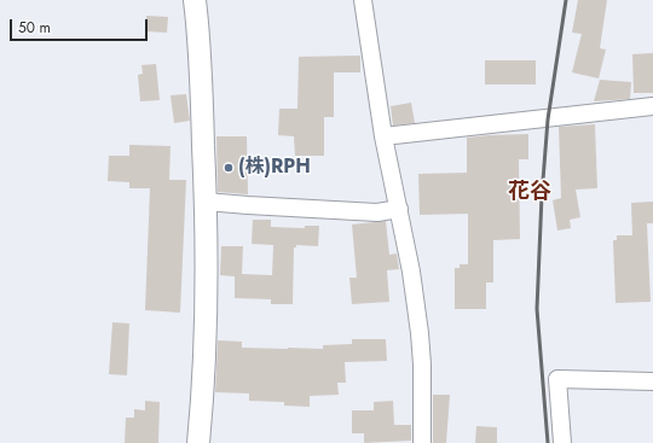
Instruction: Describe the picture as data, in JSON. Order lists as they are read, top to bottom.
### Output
{
  "districts": ["花谷"],
  "places": ["(株)RPH"],
  "scale_bar": "50 m"
}
